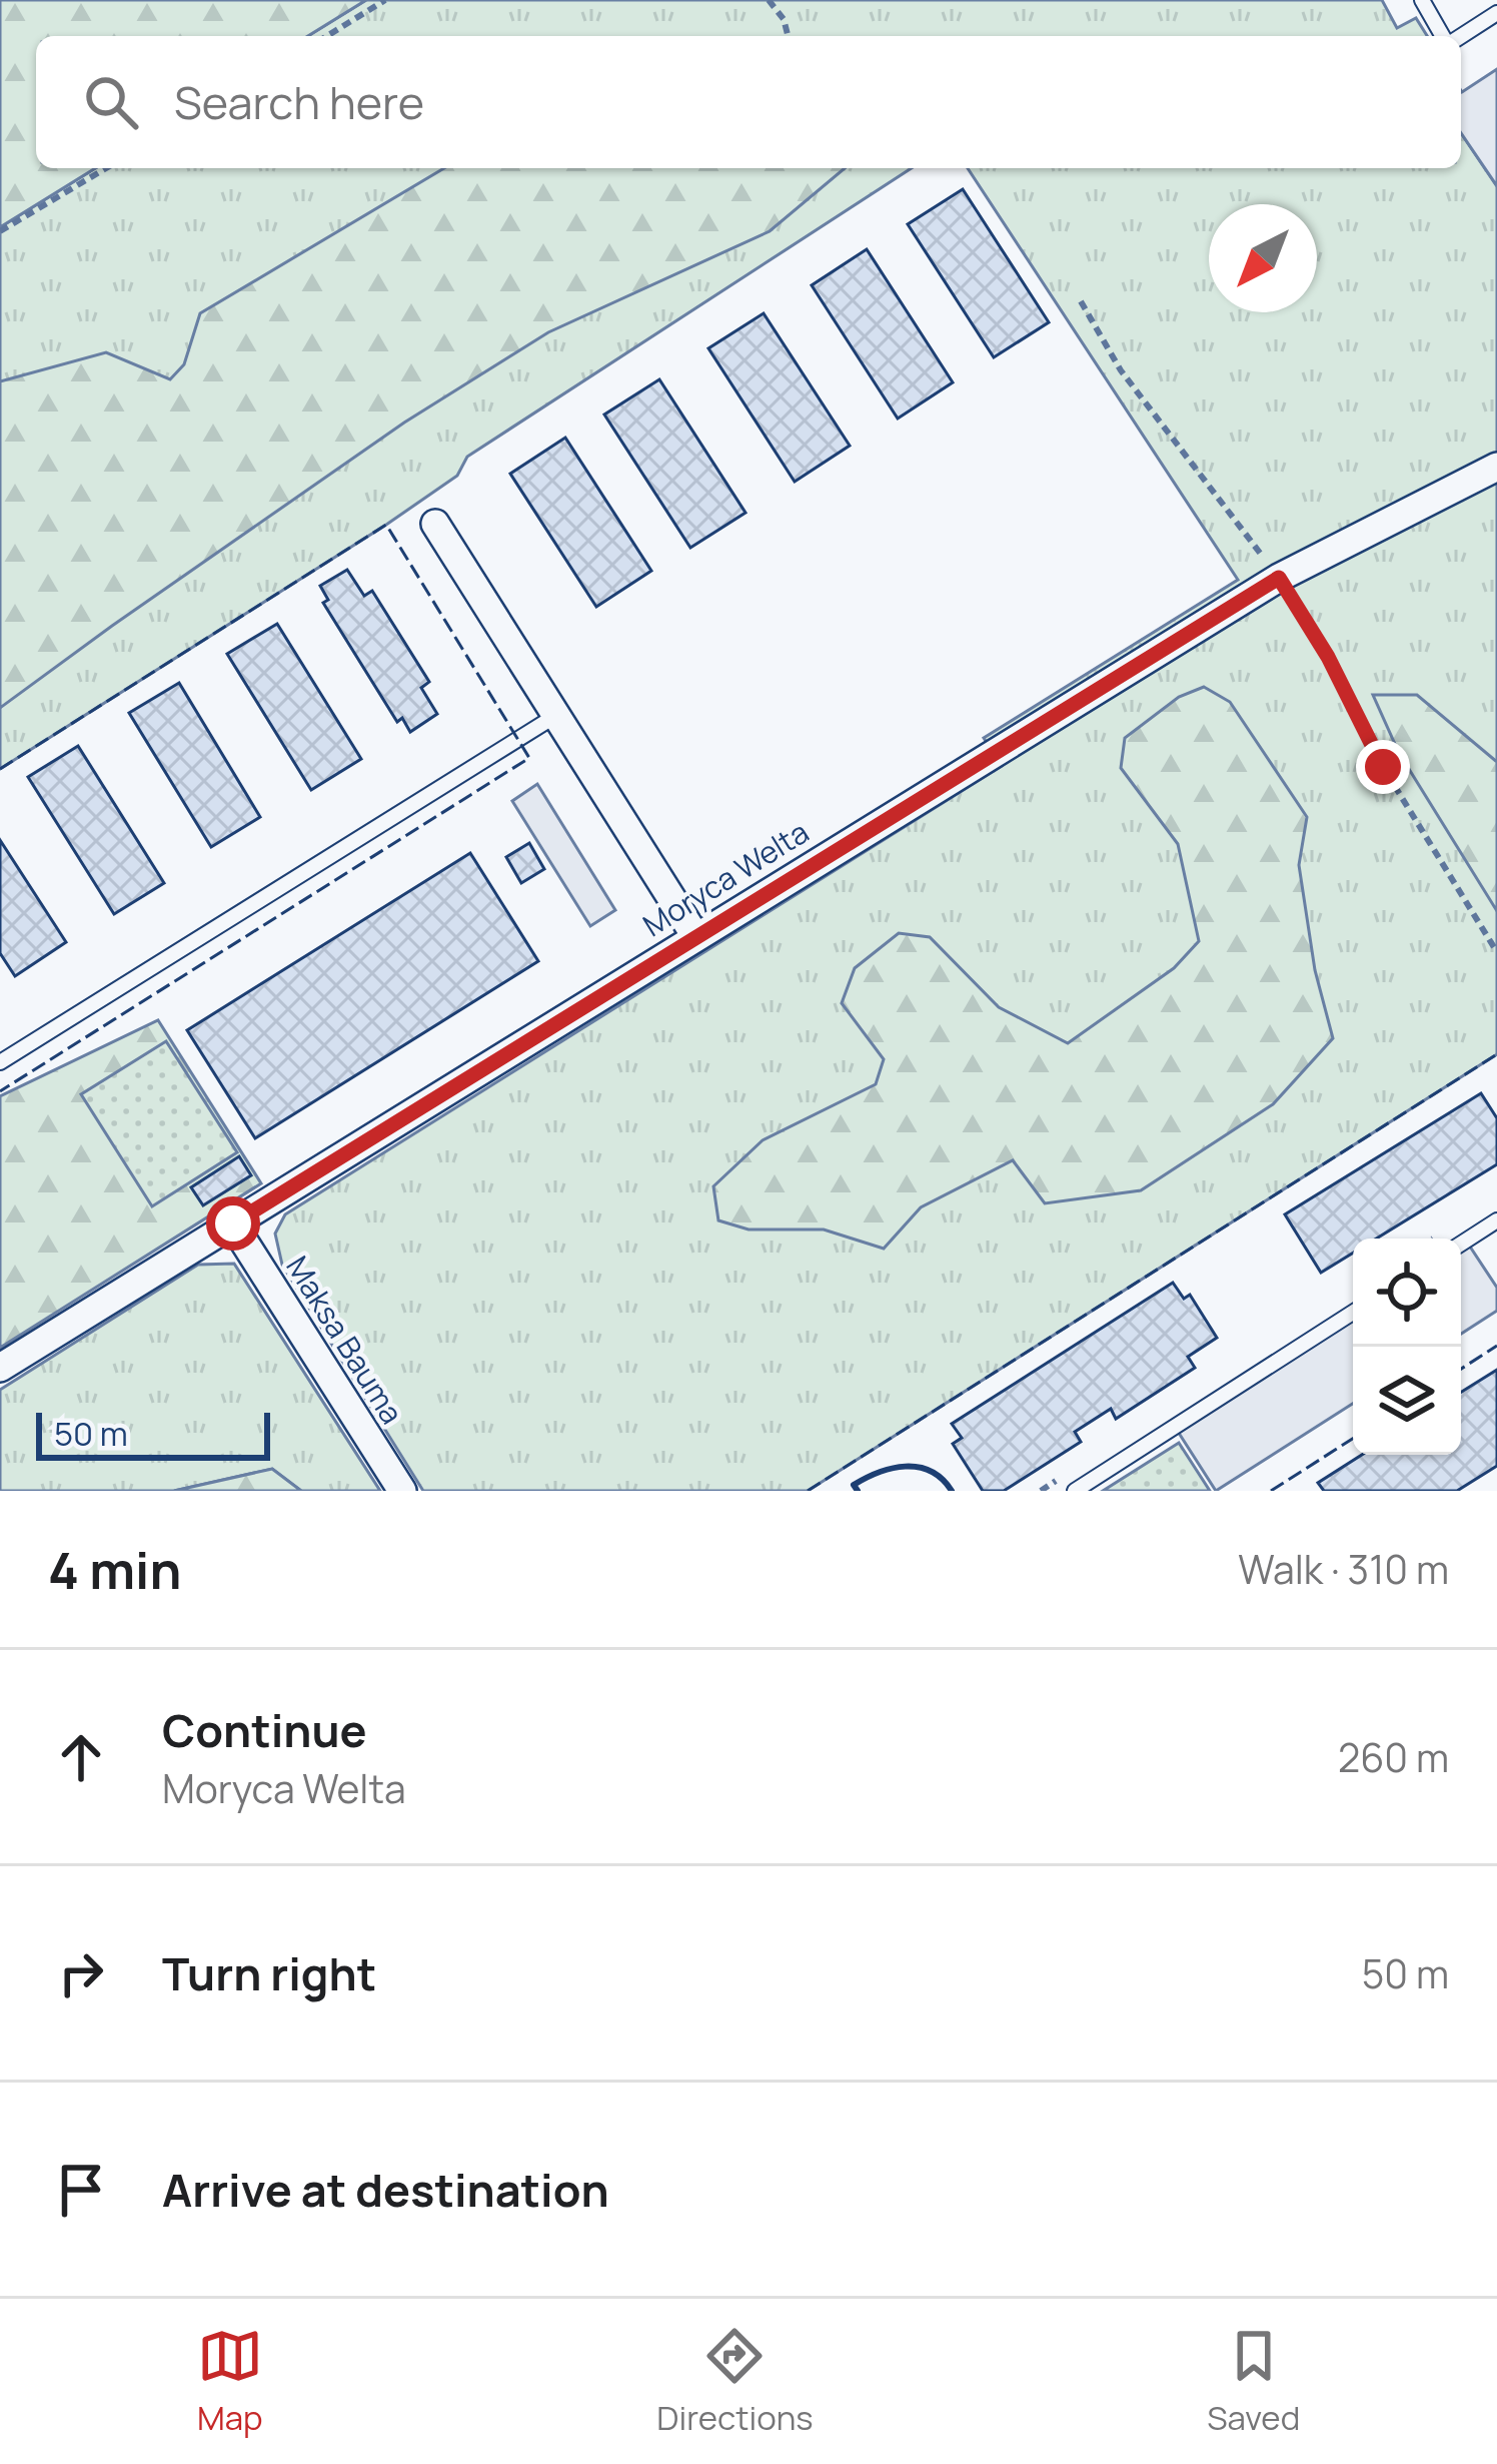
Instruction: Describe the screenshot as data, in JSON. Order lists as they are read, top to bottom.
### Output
{
  "streets": {
    "street": ["Moryca Welta", "Maksa Bauma"]
  },
  "crossings": [
    ["Moryca Welta", "Maksa Bauma"]
  ],
  "scale_bar": "50 m",
  "north": "bottom left",
  "page": {
    "search": "Search here",
    "scale": "50 m",
    "heading": ["4 min", "Walk · 310 m"],
    "list": [
      ["Continue", "Moryca Welta", "260 m"],
      ["Turn right", "50 m"],
      "Arrive at destination"
    ],
    "nav": ["Map", "Directions", "Saved"]
  }
}
